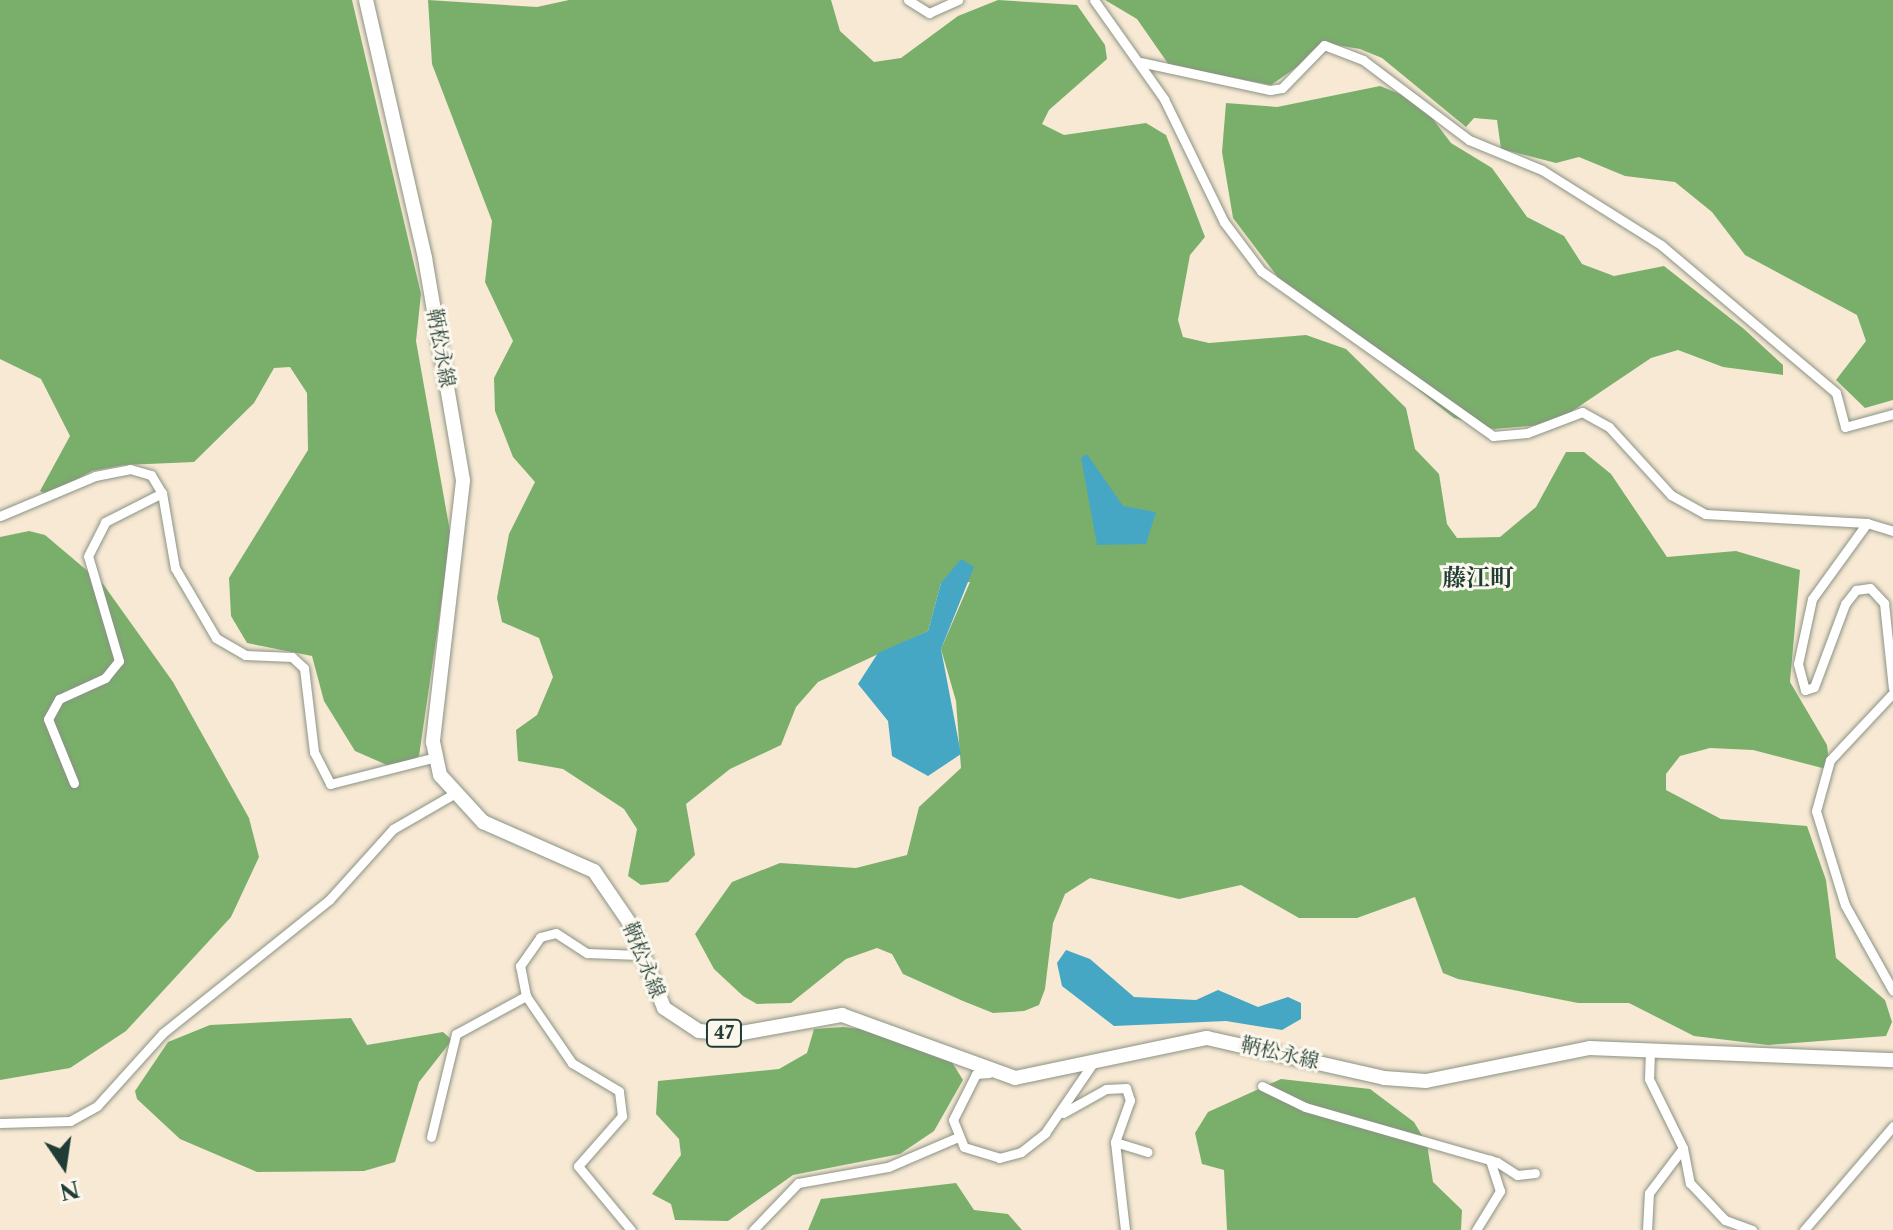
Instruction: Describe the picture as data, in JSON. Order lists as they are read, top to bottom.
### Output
{
  "streets": {
    "main road": ["鞆松永線", "47"]
  },
  "districts": ["藤江町"],
  "north": "bottom"
}
